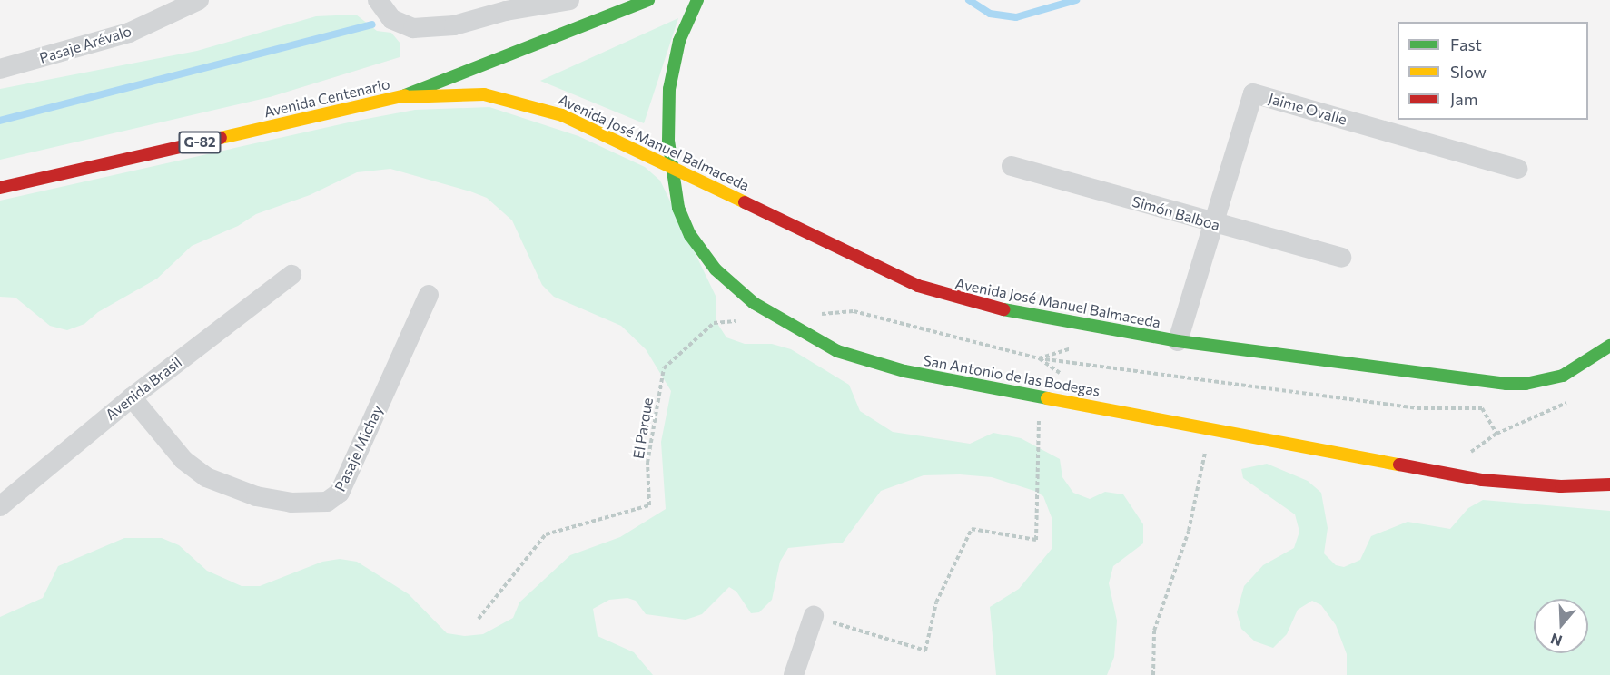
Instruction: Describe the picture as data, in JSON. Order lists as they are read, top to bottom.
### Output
{
  "streets": {
    "main road": [
      "Avenida Centenario",
      "G-82",
      "Avenida José Manuel Balmaceda",
      "San Antonio de las Bodegas"
    ],
    "street": [
      "Pasaje Arévalo",
      "Jaime Ovalle",
      "Simón Balboa",
      "Avenida Brasil",
      "Pasaje Michay"
    ],
    "path": ["El Parque"]
  },
  "crossings": [
    ["Avenida Centenario", "Avenida José Manuel Balmaceda"],
    ["Jaime Ovalle", "Avenida José Manuel Balmaceda"],
    ["Jaime Ovalle", "Simón Balboa"],
    ["Avenida José Manuel Balmaceda", "San Antonio de las Bodegas"],
    ["San Antonio de las Bodegas", "El Parque"],
    ["Avenida Brasil", "Pasaje Michay"]
  ],
  "legend": ["Fast", "Slow", "Jam"],
  "north": "bottom"
}
